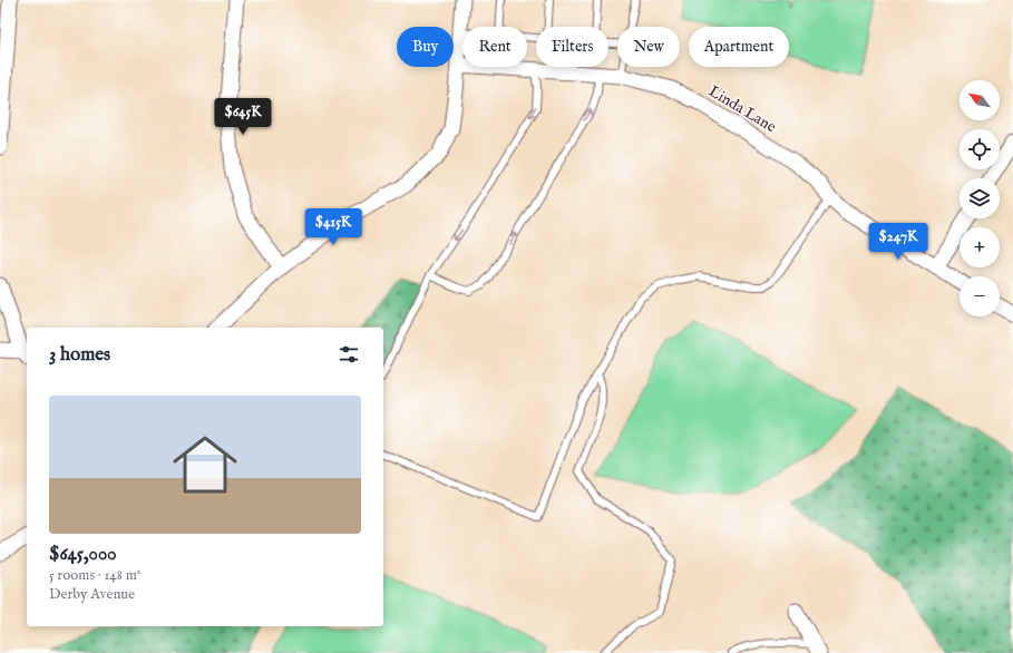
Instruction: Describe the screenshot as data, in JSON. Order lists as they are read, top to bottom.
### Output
{
  "streets": {
    "street": ["Linda Lane"]
  },
  "north": "top left",
  "page": {
    "chip": [
      "Buy",
      "Rent",
      "Filters",
      "New",
      "Apartment"
    ],
    "map_buttons": ["+", "−"],
    "price": ["$645K", "$415K", "$247K"],
    "heading": "3 homes",
    "list": [
      {
        "name": "$645,000",
        "note": "5 rooms · 148 m² · Derby Avenue"
      }
    ]
  }
}
